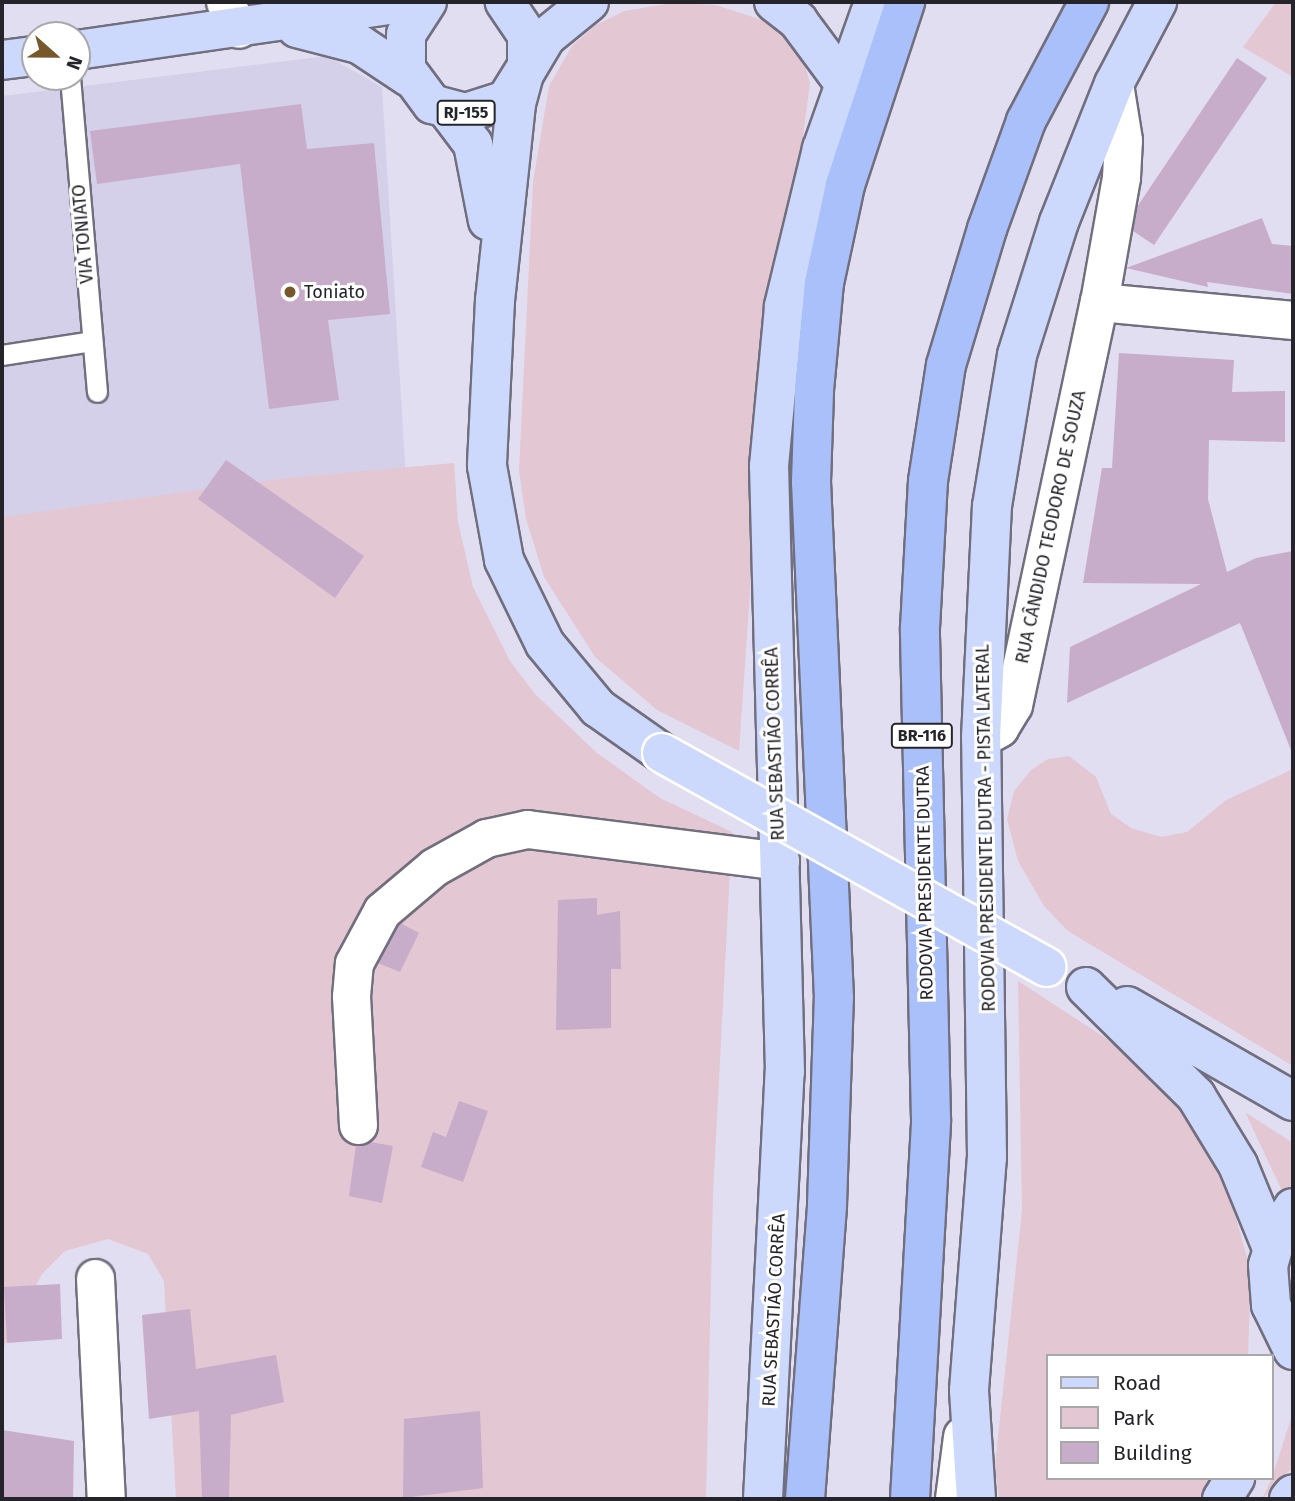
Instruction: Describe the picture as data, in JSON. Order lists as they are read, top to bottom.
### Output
{
  "streets": {
    "highway": ["BR-116", "RODOVIA PRESIDENTE DUTRA"],
    "main road": ["RJ-155", "RUA SEBASTIÃO CORRÊA", "RODOVIA PRESIDENTE DUTRA - PISTA LATERAL"],
    "street": ["RUA CÂNDIDO TEODORO DE SOUZA"],
    "lane": ["VIA TONIATO"]
  },
  "crossings": [
    ["RUA CÂNDIDO TEODORO DE SOUZA", "RODOVIA PRESIDENTE DUTRA - PISTA LATERAL"]
  ],
  "places": ["Toniato"],
  "legend": ["Road", "Park", "Building"],
  "north": "right"
}
